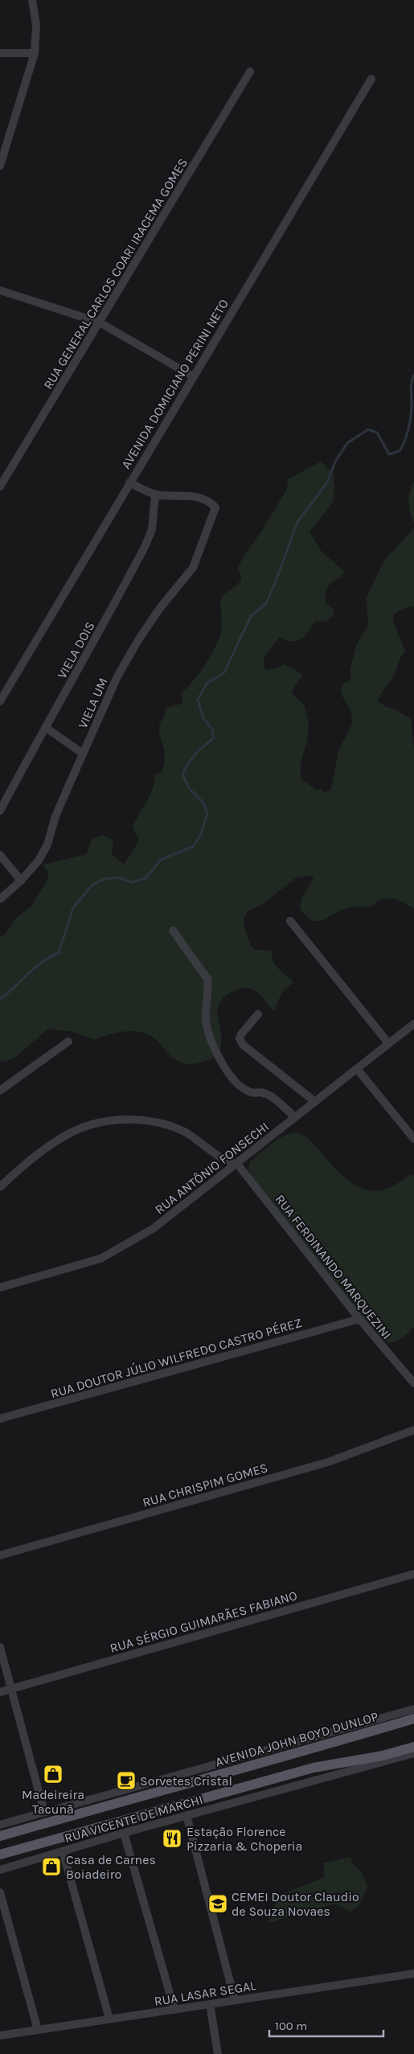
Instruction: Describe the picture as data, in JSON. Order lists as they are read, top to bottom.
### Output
{
  "streets": {
    "main road": ["AVENIDA JOHN BOYD DUNLOP"],
    "street": [
      "RUA GENERAL CARLOS COARI IRACEMA GOMES",
      "AVENIDA DOMICIANO PERINI NETO",
      "VIELA DOIS",
      "VIELA UM",
      "RUA ANTÔNIO FONSECHI",
      "RUA FERDINANDO MARQUEZINI",
      "RUA DOUTOR JÚLIO WILFREDO CASTRO PÉREZ",
      "RUA CHRISPIM GOMES",
      "RUA SÉRGIO GUIMARÃES FABIANO",
      "RUA VICENTE DE MARCHI",
      "RUA LASAR SEGAL"
    ]
  },
  "crossings": [
    ["VIELA DOIS", "VIELA UM"],
    ["RUA ANTÔNIO FONSECHI", "RUA FERDINANDO MARQUEZINI"],
    ["RUA FERDINANDO MARQUEZINI", "RUA DOUTOR JÚLIO WILFREDO CASTRO PÉREZ"]
  ],
  "places": {
    "shop": ["Madeireira Tacunã", "Casa de Carnes Boiadeiro"],
    "cafe": ["Sorvetes Cristal"],
    "restaurant": ["Estação Florence Pizzaria & Choperia"],
    "school or university": ["CEMEI Doutor Claudio de Souza Novaes"]
  },
  "scale_bar": "100 m"
}
